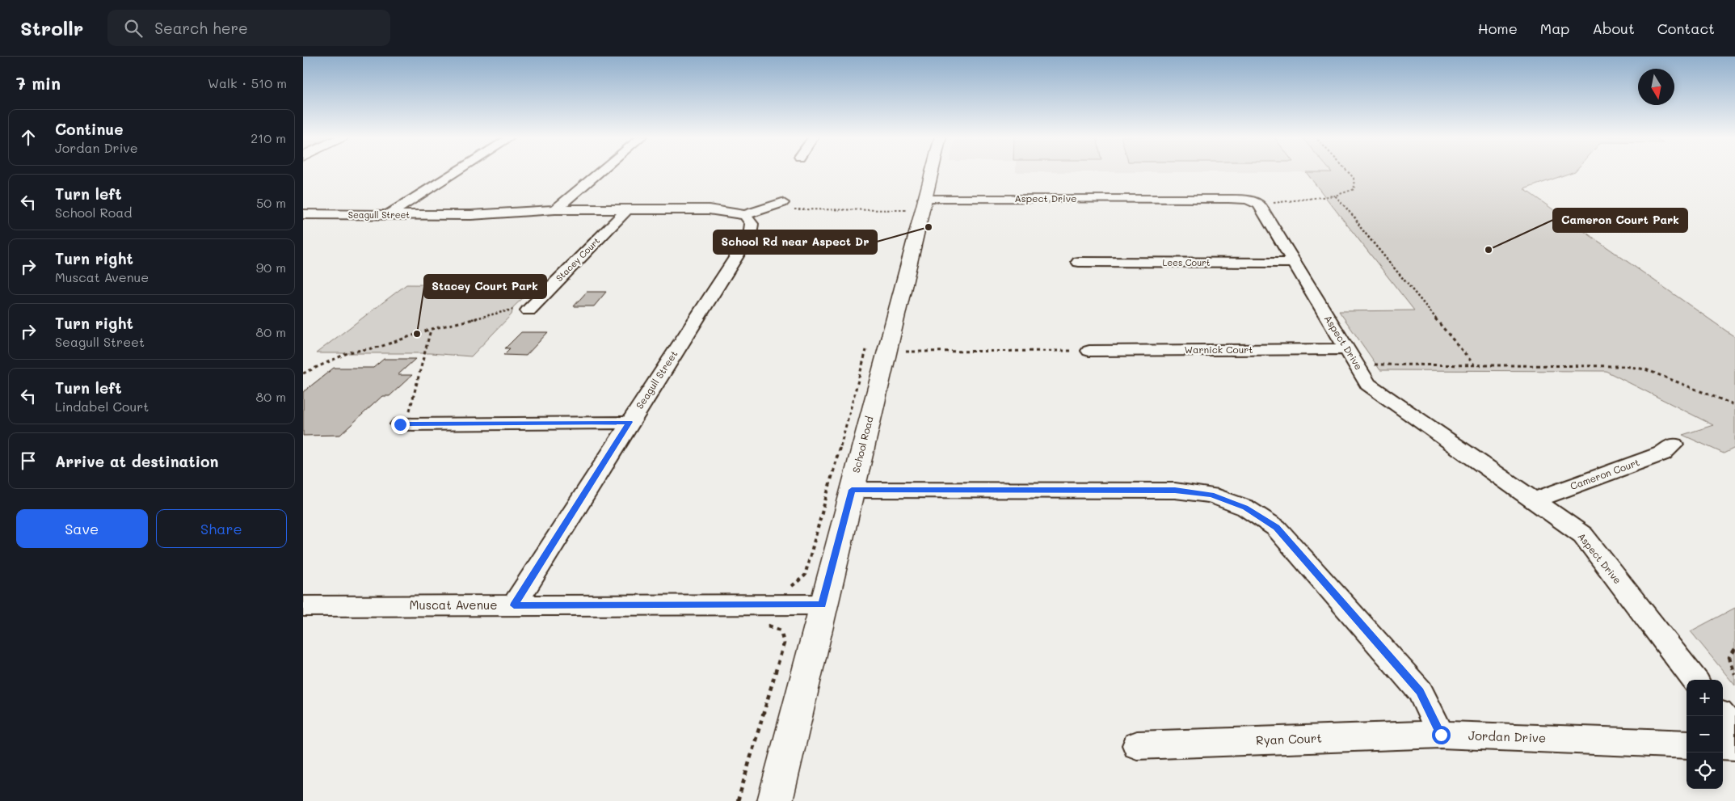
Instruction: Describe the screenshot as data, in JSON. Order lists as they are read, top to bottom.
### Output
{
  "streets": {
    "street": [
      "Aspect Drive",
      "Seagull Street",
      "Stacey Court",
      "Lees Court",
      "Warnick Court",
      "School Road",
      "Cameron Court",
      "Muscat Avenue",
      "Jordan Drive",
      "Ryan Court"
    ]
  },
  "crossings": [
    ["Aspect Drive", "Lees Court"],
    ["Aspect Drive", "Warnick Court"],
    ["Aspect Drive", "School Road"],
    ["Aspect Drive", "Cameron Court"],
    ["Seagull Street", "Stacey Court"],
    ["Seagull Street", "Muscat Avenue"],
    ["School Road", "Muscat Avenue"],
    ["Jordan Drive", "Ryan Court"]
  ],
  "places": ["School Rd near Aspect Dr", "Cameron Court Park", "Stacey Court Park"],
  "north": "bottom",
  "page": {
    "header": "Strollr",
    "search": "Search here",
    "nav": [
      "Home",
      "Map",
      "About",
      "Contact"
    ],
    "heading": ["7 min", "Walk · 510 m"],
    "list": [
      ["Continue", "Jordan Drive", "210 m"],
      ["Turn left", "School Road", "50 m"],
      ["Turn right", "Muscat Avenue", "90 m"],
      ["Turn right", "Seagull Street", "80 m"],
      ["Turn left", "Lindabel Court", "80 m"],
      "Arrive at destination"
    ],
    "buttons": ["Save", "Share"],
    "map_buttons": ["+", "−"]
  }
}
